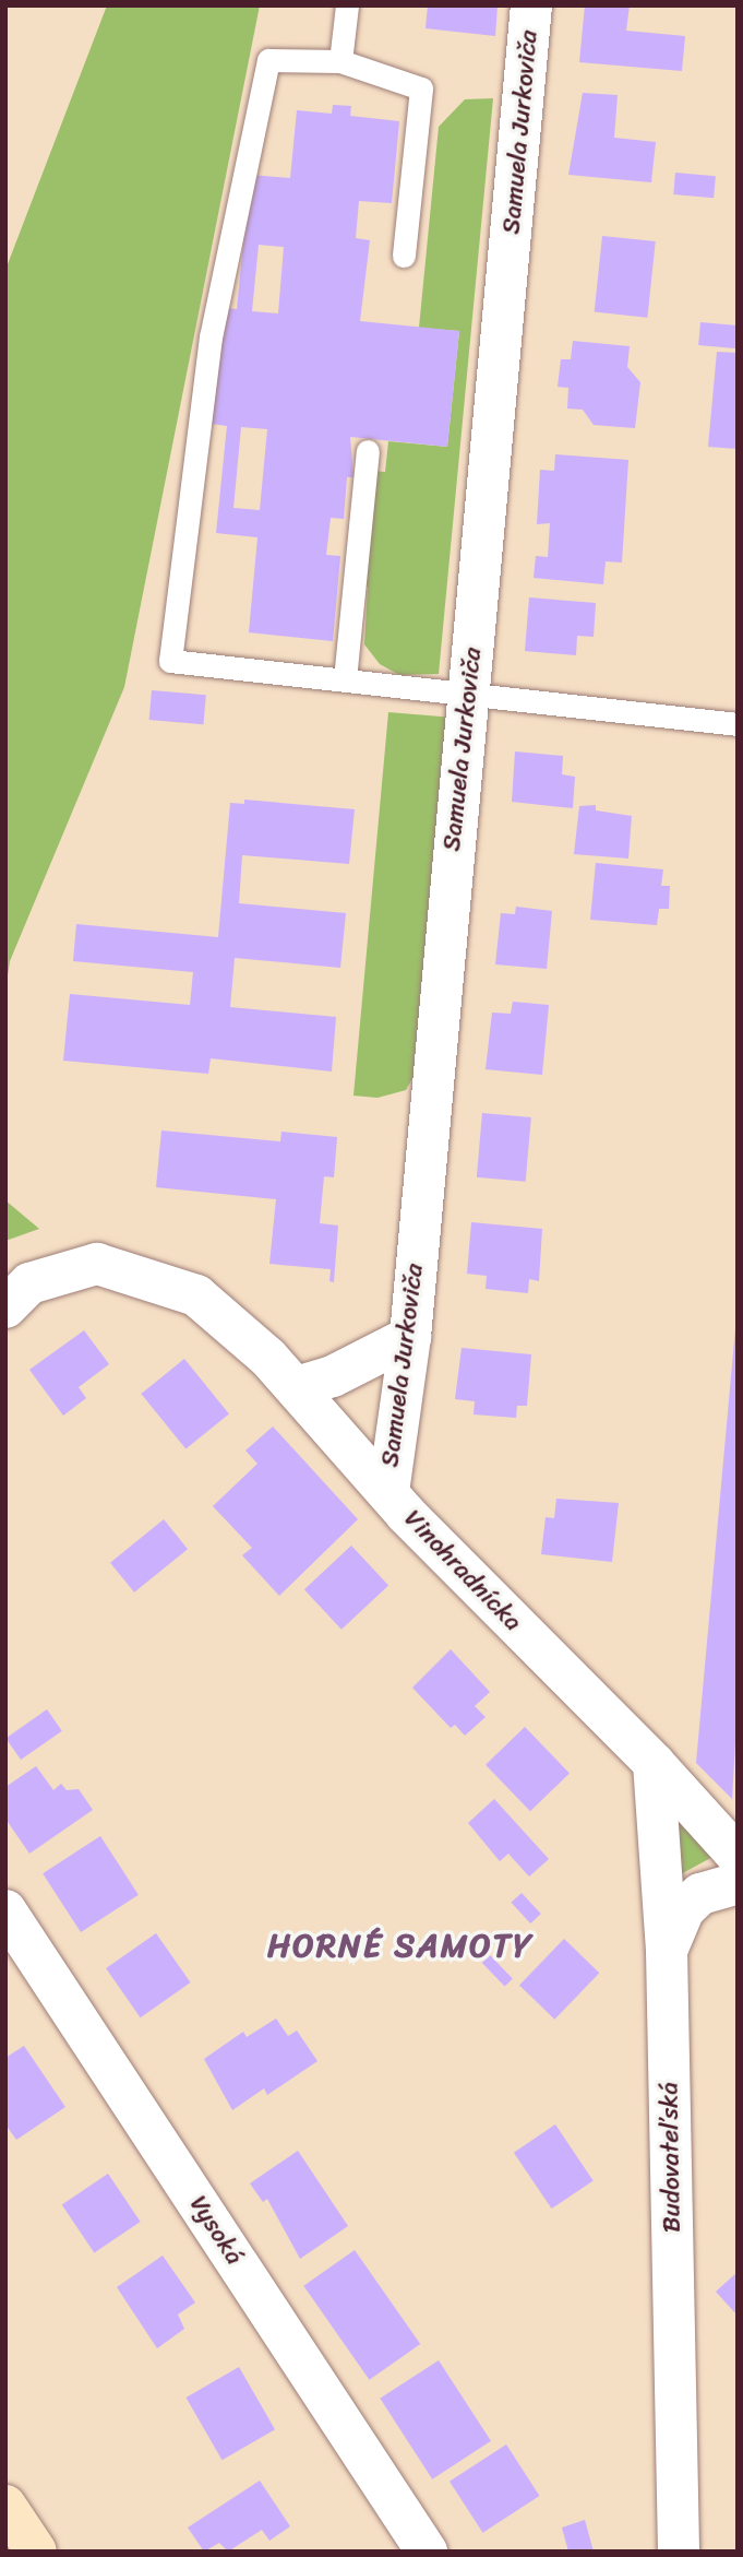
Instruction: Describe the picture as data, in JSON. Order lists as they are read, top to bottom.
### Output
{
  "streets": {
    "street": [
      "Samuela Jurkoviča",
      "Vinohradnícka",
      "Budovateľská",
      "Vysoká"
    ]
  },
  "crossings": [
    ["Samuela Jurkoviča", "Vinohradnícka"],
    ["Vinohradnícka", "Budovateľská"]
  ],
  "districts": ["HORNÉ SAMOTY"]
}
